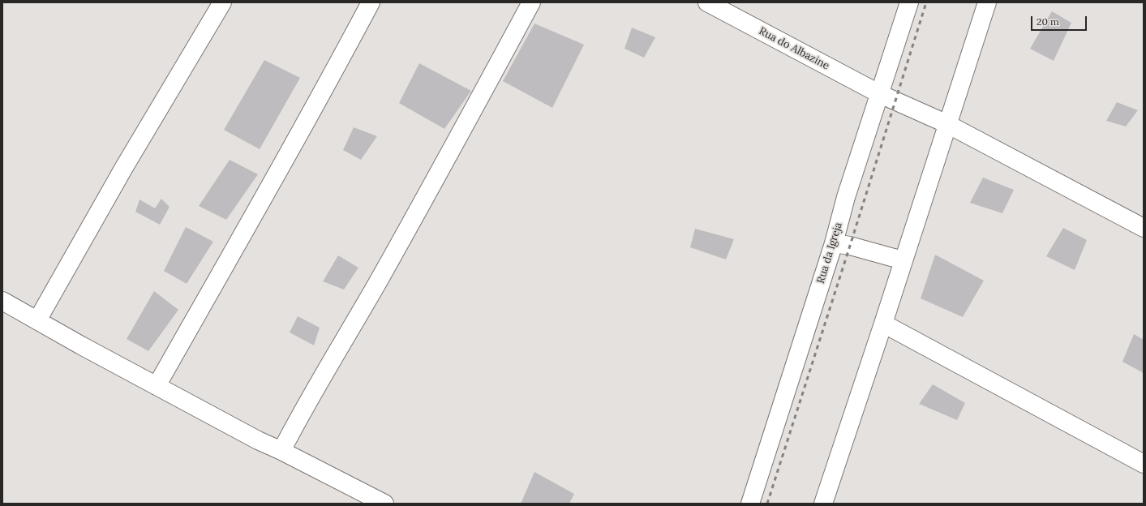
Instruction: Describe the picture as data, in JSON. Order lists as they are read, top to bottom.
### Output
{
  "streets": {
    "street": ["Rua do Albazine", "Rua da Igreja"]
  },
  "crossings": [
    ["Rua do Albazine", "Rua da Igreja"]
  ],
  "scale_bar": "20 m"
}
